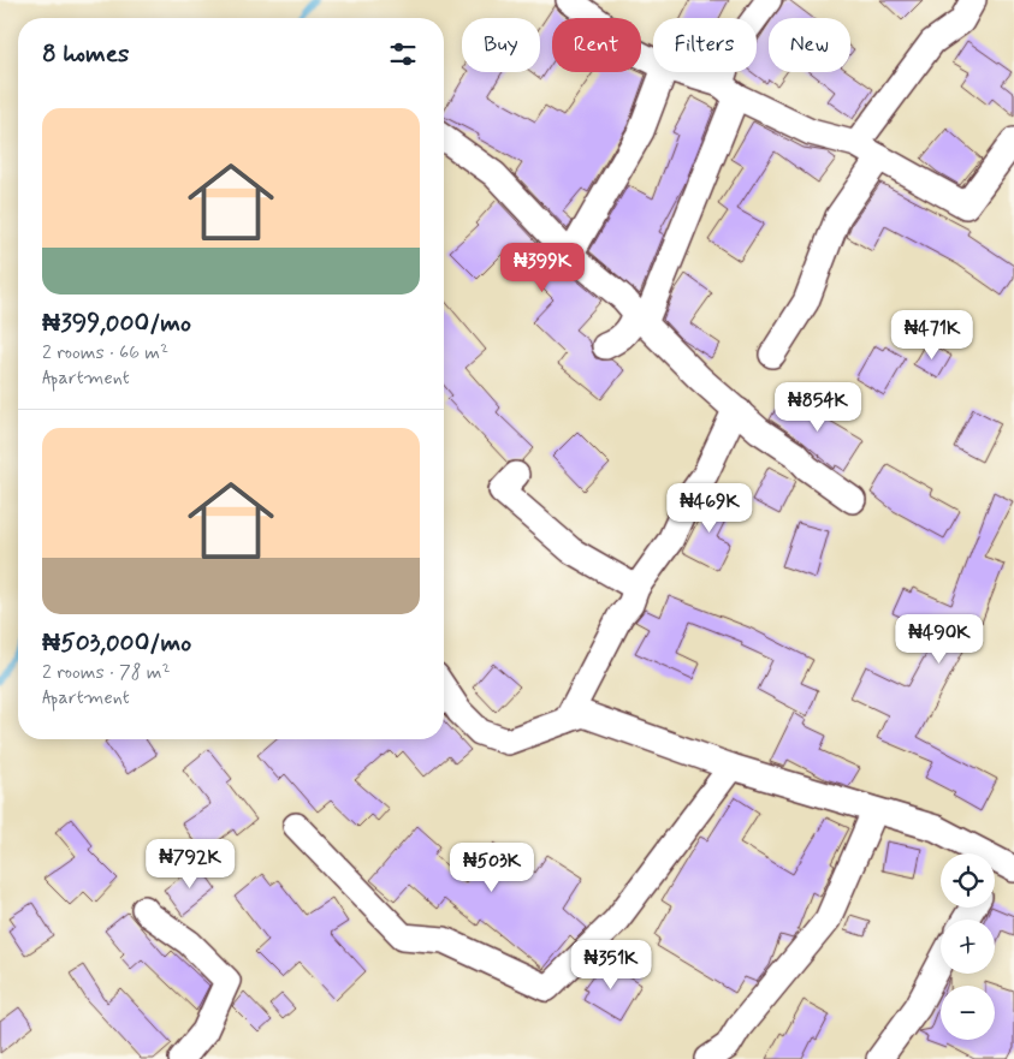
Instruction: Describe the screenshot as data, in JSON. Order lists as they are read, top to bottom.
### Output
{
  "page": {
    "chip": [
      "Buy",
      "Rent",
      "Filters",
      "New"
    ],
    "heading": "8 homes",
    "list": [
      {
        "name": "₦399,000/mo",
        "note": "2 rooms · 66 m² · Apartment"
      },
      {
        "name": "₦503,000/mo",
        "note": "2 rooms · 78 m² · Apartment"
      }
    ],
    "price": [
      "₦399K",
      "₦471K",
      "₦854K",
      "₦469K",
      "₦490K",
      "₦792K",
      "₦503K",
      "₦351K"
    ],
    "map_buttons": ["+", "−"]
  }
}
